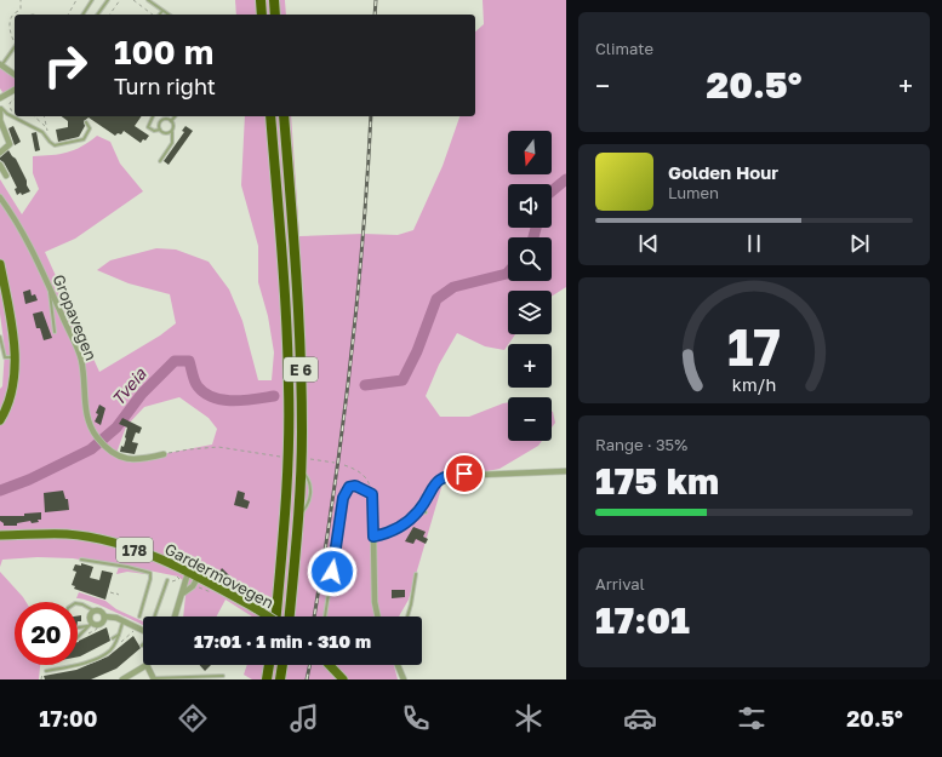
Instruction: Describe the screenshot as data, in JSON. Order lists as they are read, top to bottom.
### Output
{
  "streets": {
    "highway": ["E 6"],
    "main road": ["178", "Gardermovegen"],
    "street": ["Gropavegen"]
  },
  "water": ["Tveia"],
  "north": "bottom",
  "page": {
    "tile": [
      "Climate",
      ["Range · 35%", "175 km"],
      ["Arrival", "17:01"]
    ],
    "turn": ["100 m", "Turn right"],
    "heat": ["−", "20.5°", "+"],
    "map_buttons": ["+", "−"],
    "song": ["Golden Hour", "Lumen"],
    "limit": "20",
    "trip": "17:01 · 1 min · 310 m",
    "tabs": ["17:00", "20.5°"],
    "gauge": ["17", "km/h"]
  }
}
